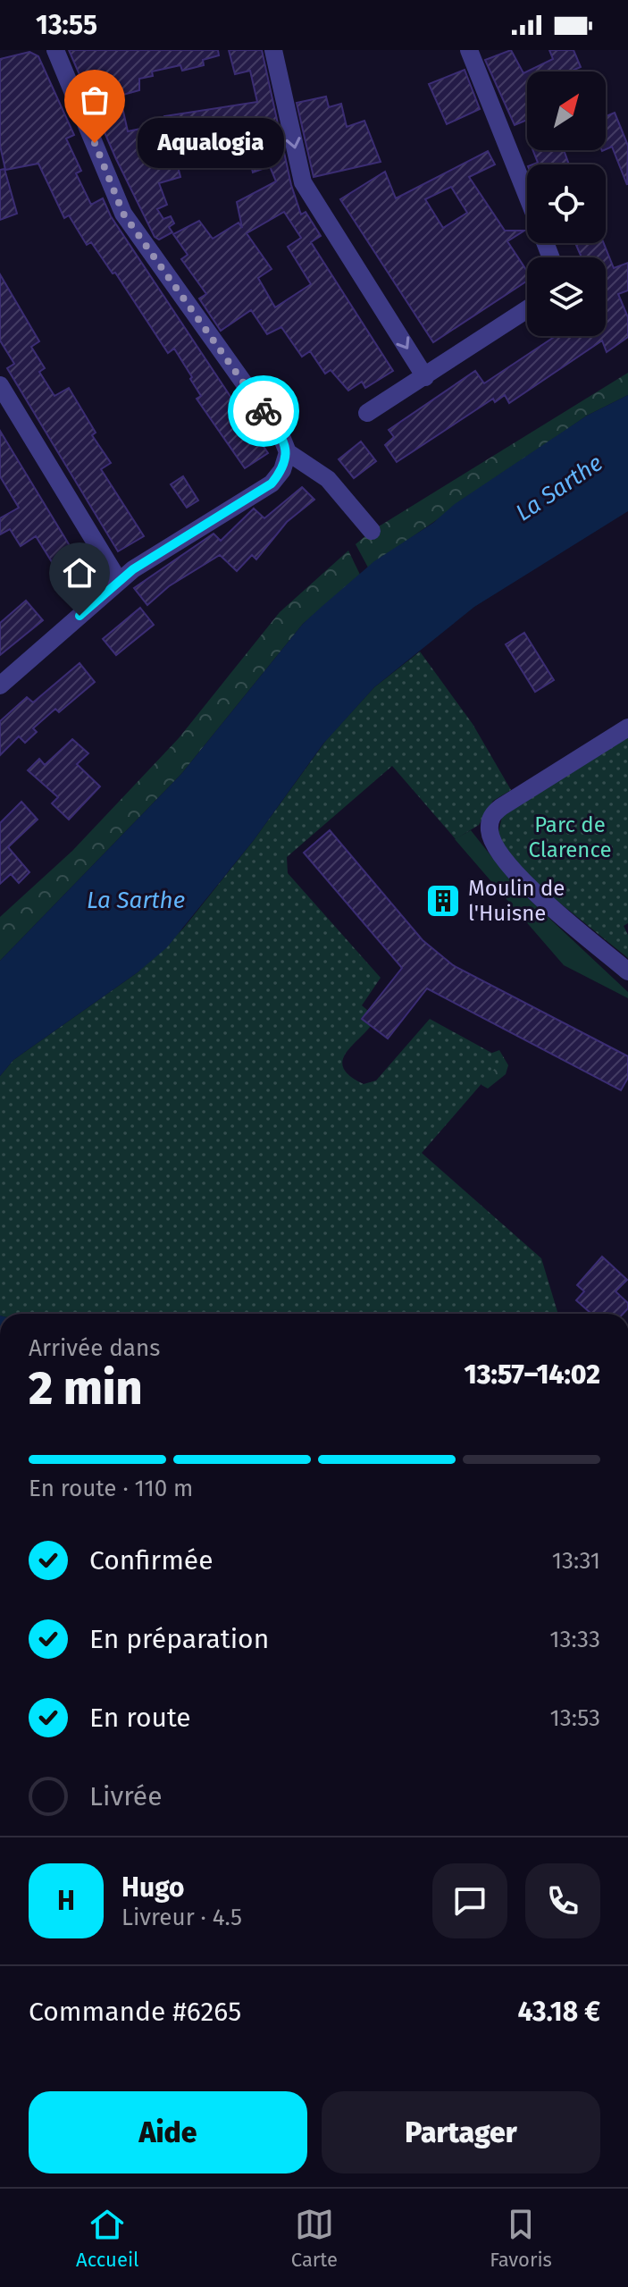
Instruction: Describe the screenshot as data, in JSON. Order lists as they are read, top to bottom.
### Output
{
  "water": ["La Sarthe"],
  "parks": ["Parc de Clarence"],
  "places": {
    "other": ["Aqualogia"],
    "building": ["Moulin de l'Huisne"]
  },
  "north": "top right",
  "page": {
    "status": "13:55",
    "bubble": "Aqualogia",
    "heading": ["2 min", "Arrivée dans", "13:57–14:02"],
    "panel": [
      "Hugo",
      "Livreur · 4.5",
      "Commande #6265",
      "43.18 €"
    ],
    "bar": "En route · 110 m",
    "list": [
      ["Confirmée", "13:31"],
      ["En préparation", "13:33"],
      ["En route", "13:53"],
      "Livrée"
    ],
    "round": "H",
    "buttons": ["Aide", "Partager"],
    "tabs": ["Accueil", "Carte", "Favoris"]
  }
}
